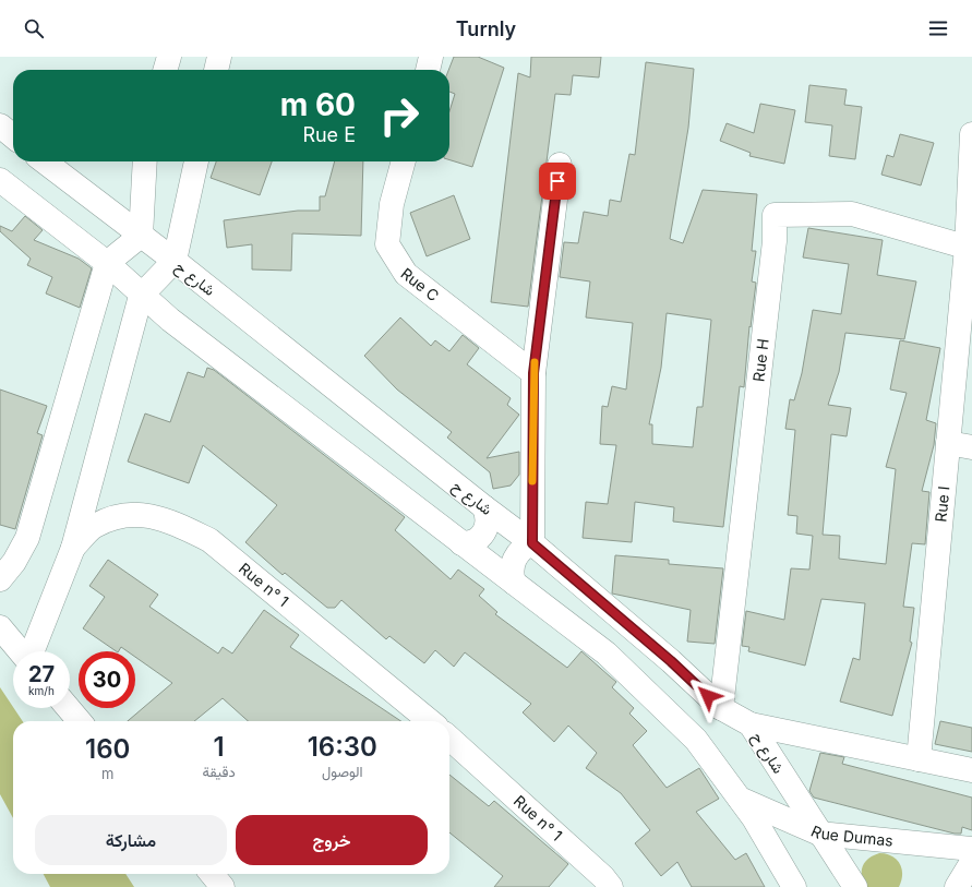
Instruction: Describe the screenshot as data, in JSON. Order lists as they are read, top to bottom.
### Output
{
  "streets": {
    "street": [
      "شارع ح",
      "Rue C",
      "Rue H",
      "Rue I",
      "Rue n° 1",
      "Rue Dumas"
    ]
  },
  "crossings": [
    ["شارع ح", "Rue H"],
    ["شارع ح", "Rue Dumas"],
    ["Rue H", "Rue I"]
  ],
  "page": {
    "header": "Turnly",
    "turn": ["60 m", "Rue E"],
    "speed": "27 km/h",
    "limit": "30",
    "eta": [
      "16:30",
      "الوصول",
      "1",
      "دقيقة",
      "160",
      "m"
    ],
    "buttons": ["خروج", "مشاركة"]
  }
}
